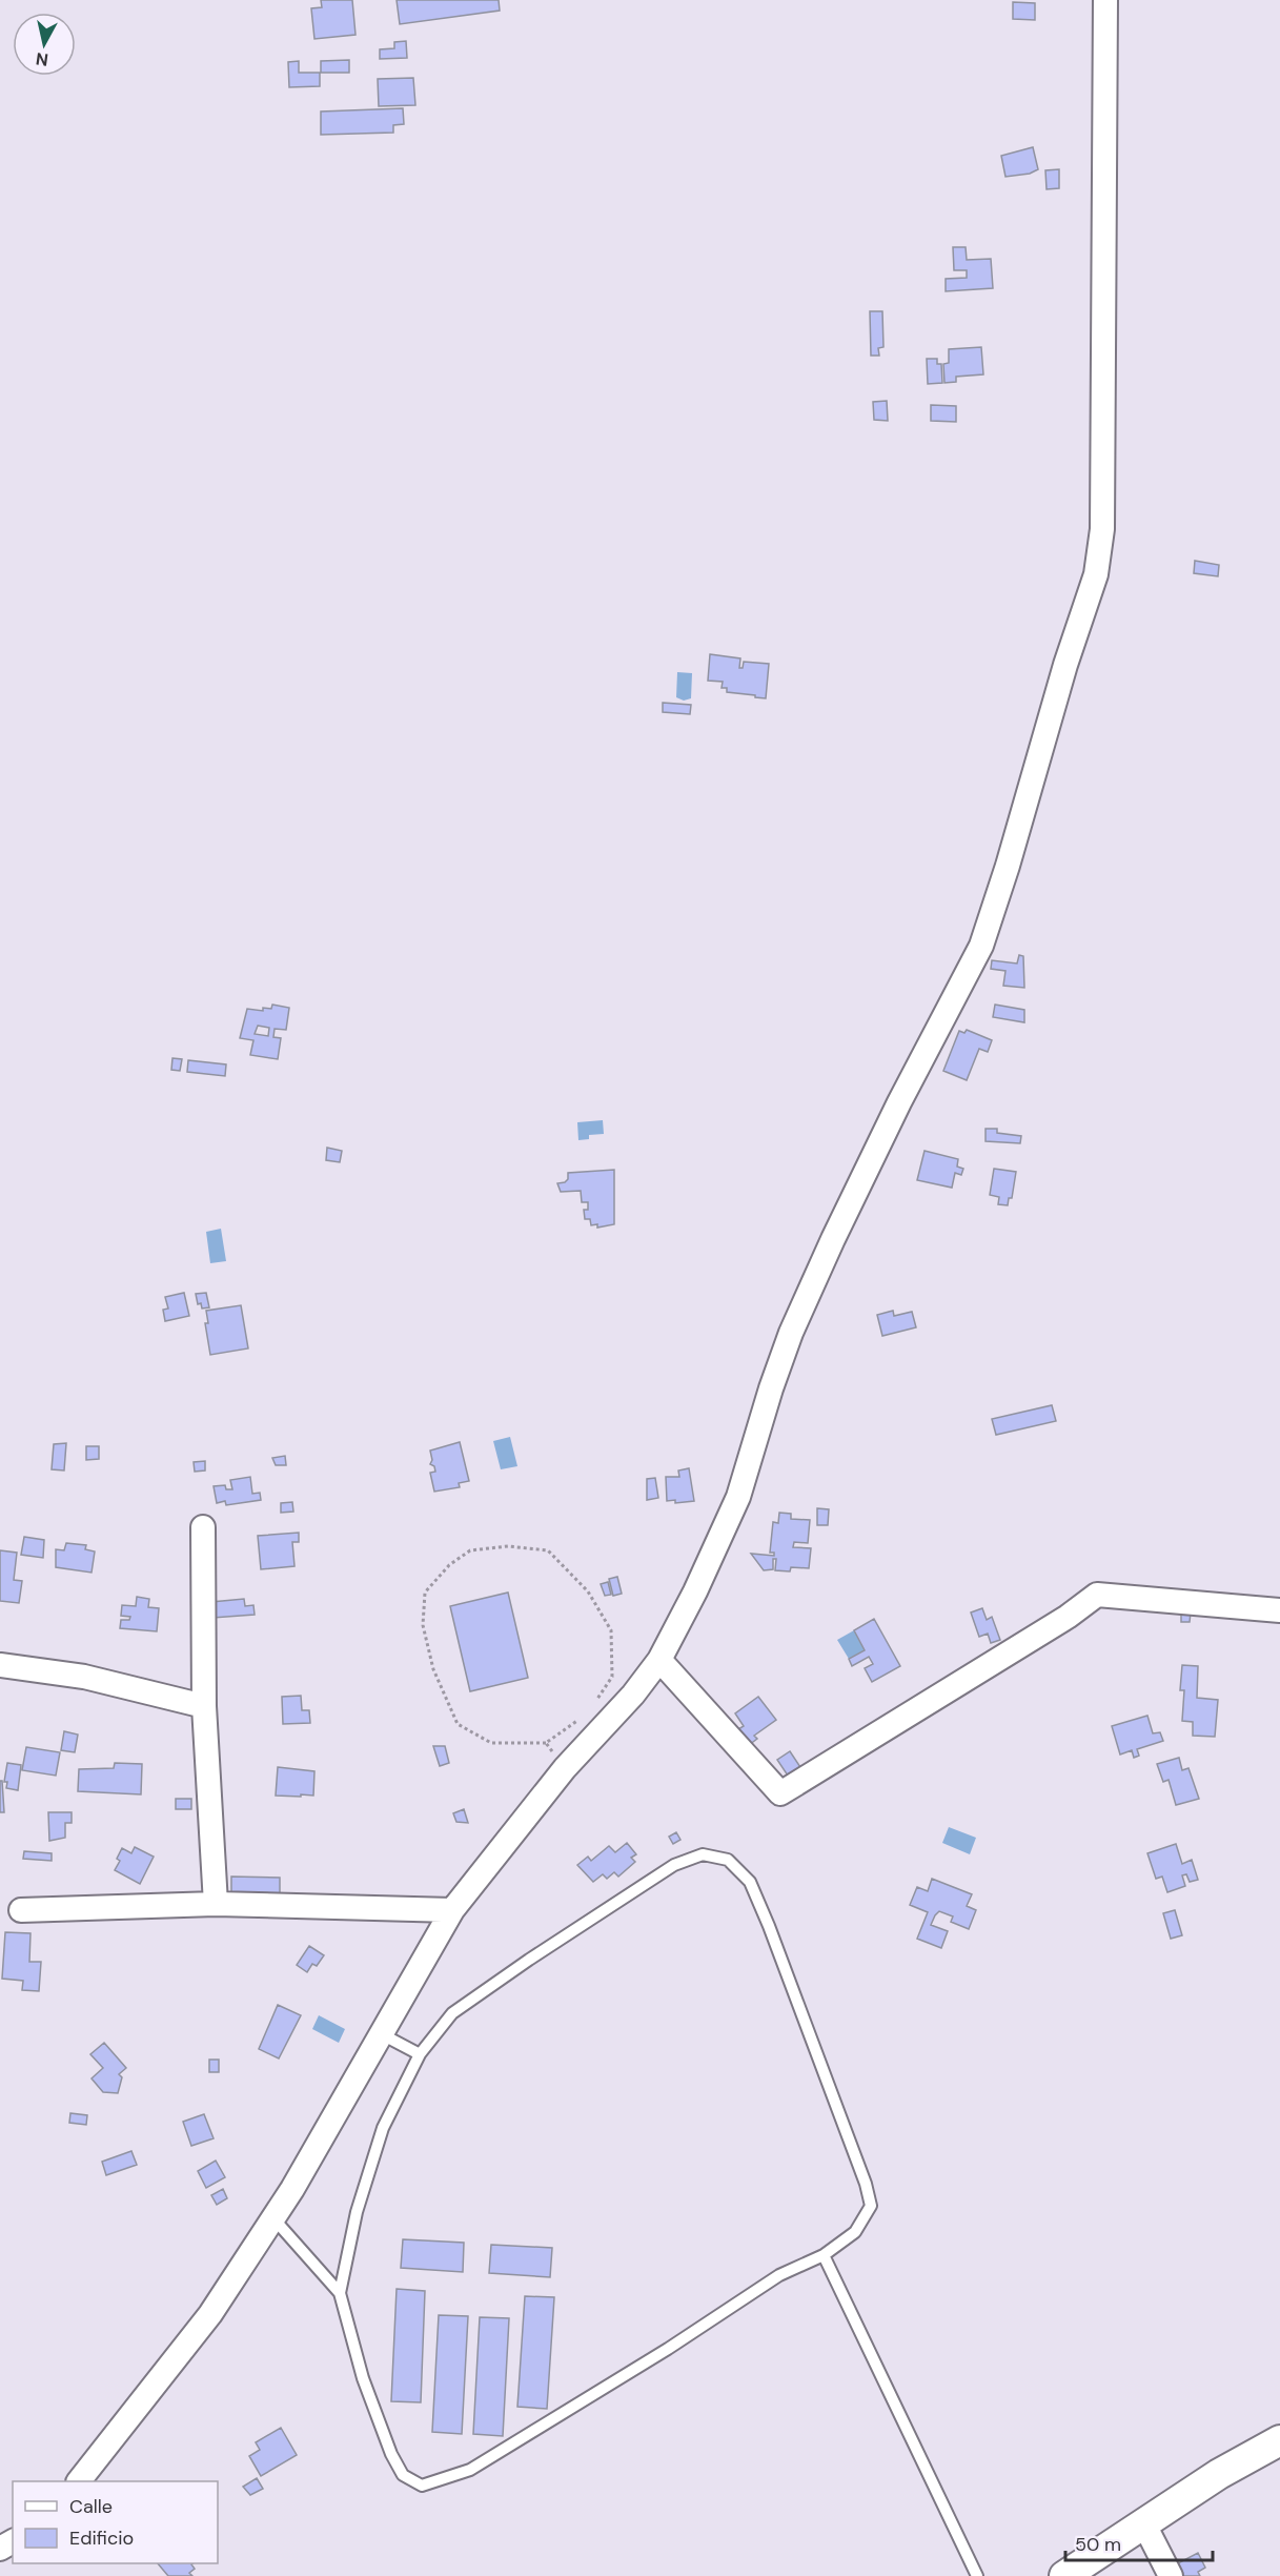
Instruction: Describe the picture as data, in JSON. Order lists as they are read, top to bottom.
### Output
{
  "legend": ["Calle", "Edificio"],
  "scale_bar": "50 m",
  "north": "bottom"
}
